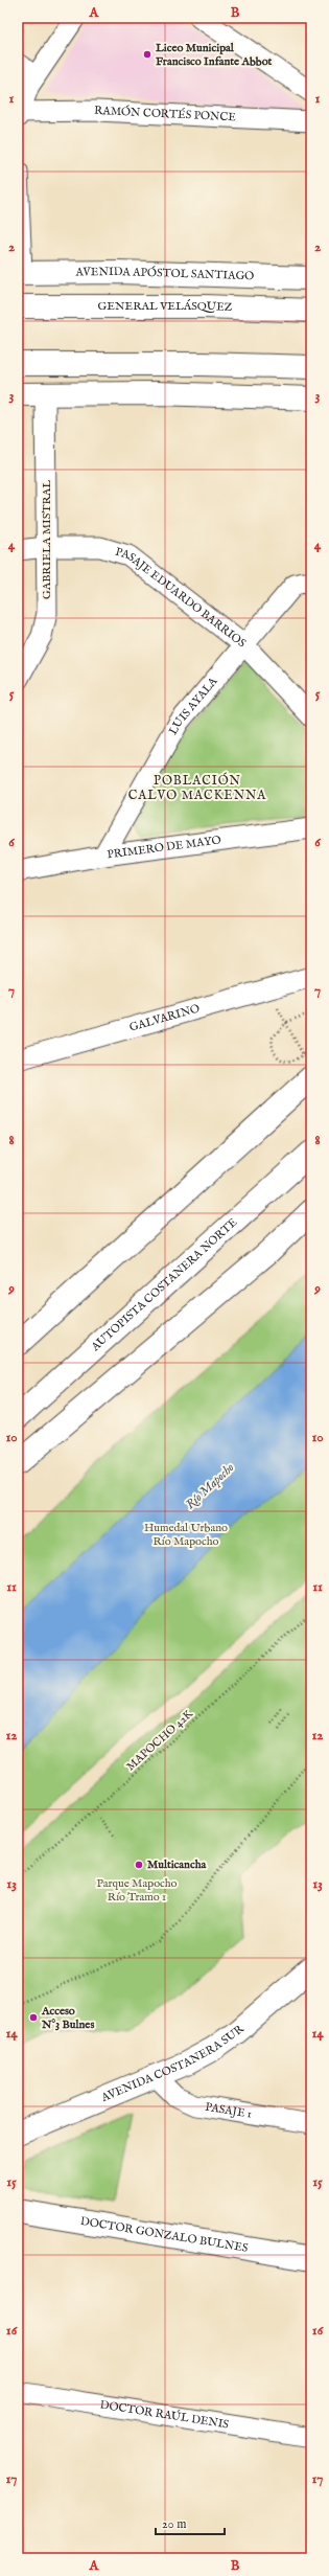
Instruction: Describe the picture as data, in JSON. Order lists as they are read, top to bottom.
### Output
{
  "streets": {
    "main road": [
      "AVENIDA APÓSTOL SANTIAGO",
      "GENERAL VELÁSQUEZ",
      "AUTOPISTA COSTANERA NORTE",
      "AVENIDA COSTANERA SUR",
      "DOCTOR GONZALO BULNES"
    ],
    "street": [
      "RAMÓN CORTÉS PONCE",
      "GABRIELA MISTRAL",
      "PASAJE EDUARDO BARRIOS",
      "LUIS AYALA",
      "PRIMERO DE MAYO",
      "GALVARINO",
      "PASAJE 1",
      "DOCTOR RAÚL DENIS"
    ],
    "path": ["MAPOCHO 42K"]
  },
  "crossings": [
    ["GABRIELA MISTRAL", "PASAJE EDUARDO BARRIOS"],
    ["PASAJE EDUARDO BARRIOS", "LUIS AYALA"],
    ["LUIS AYALA", "PRIMERO DE MAYO"],
    ["AVENIDA COSTANERA SUR", "PASAJE 1"]
  ],
  "districts": ["POBLACIÓN CALVO MACKENNA"],
  "water": ["Río Mapocho"],
  "parks": ["Humedal Urbano Río Mapocho", "Parque Mapocho Río Tramo 1"],
  "places": ["Liceo Municipal Francisco Infante Abbot", "Multicancha", "Acceso N°3 Bulnes"],
  "scale_bar": "20 m",
  "grid": {
    "columns": ["A", "B"],
    "rows": [
      "1",
      "2",
      "3",
      "4",
      "5",
      "6",
      "7",
      "8",
      "9",
      "10",
      "11",
      "12",
      "13",
      "14",
      "15",
      "16",
      "17"
    ]
  }
}
